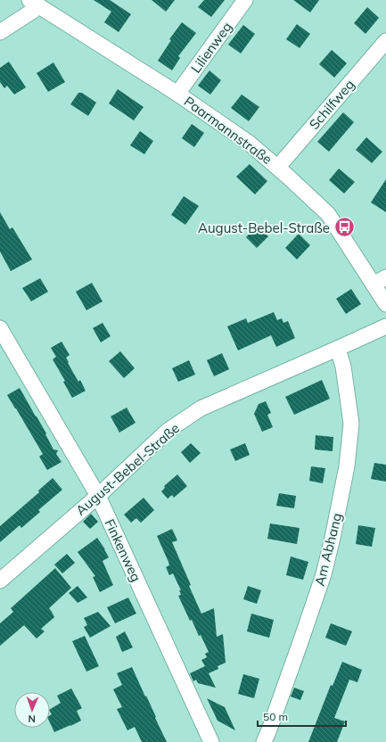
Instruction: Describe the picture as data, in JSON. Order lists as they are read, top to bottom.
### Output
{
  "streets": {
    "street": [
      "Lilienweg",
      "Schilfweg",
      "Paarmannstraße",
      "August-Bebel-Straße",
      "Am Abhang",
      "Finkenweg"
    ]
  },
  "crossings": [
    ["Lilienweg", "Paarmannstraße"],
    ["Schilfweg", "Paarmannstraße"],
    ["August-Bebel-Straße", "Am Abhang"],
    ["August-Bebel-Straße", "Finkenweg"]
  ],
  "places": {
    "bus stop": ["August-Bebel-Straße"]
  },
  "scale_bar": "50 m",
  "north": "bottom"
}
